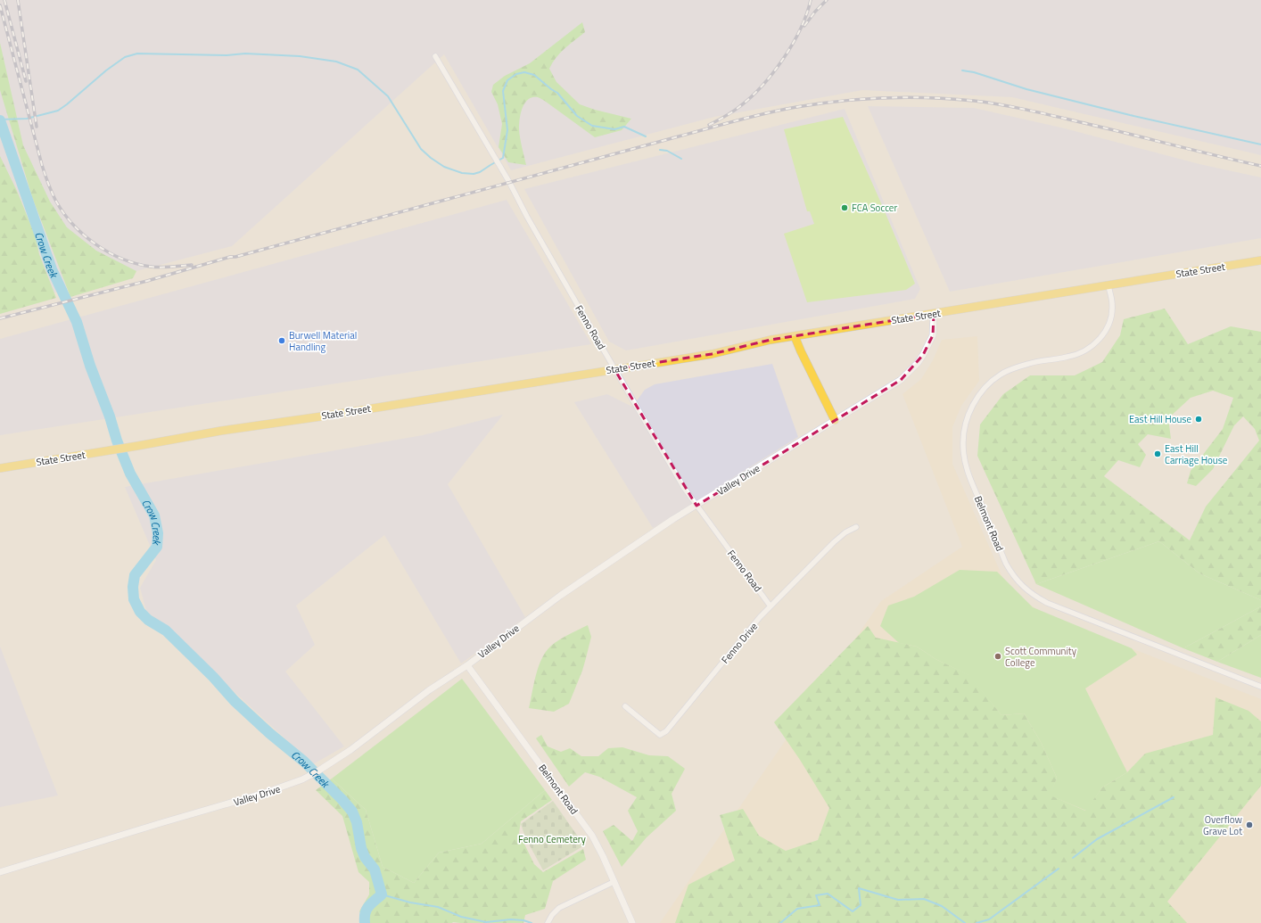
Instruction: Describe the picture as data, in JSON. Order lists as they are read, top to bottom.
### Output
{
  "streets": {
    "main road": ["State Street"],
    "street": [
      "Fenno Road",
      "Valley Drive",
      "Belmont Road",
      "Fenno Drive"
    ]
  },
  "crossings": [
    ["State Street", "Fenno Road"],
    ["State Street", "Valley Drive"],
    ["State Street", "Belmont Road"],
    ["Fenno Road", "Valley Drive"],
    ["Fenno Road", "Fenno Drive"],
    ["Valley Drive", "Belmont Road"]
  ],
  "water": ["Crow Creek"],
  "parks": ["Fenno Cemetery"],
  "places": [
    "FCA Soccer",
    "Burwell Material Handling",
    "East Hill House",
    "East Hill Carriage House",
    "Scott Community College",
    "Overflow Grave Lot"
  ]
}
